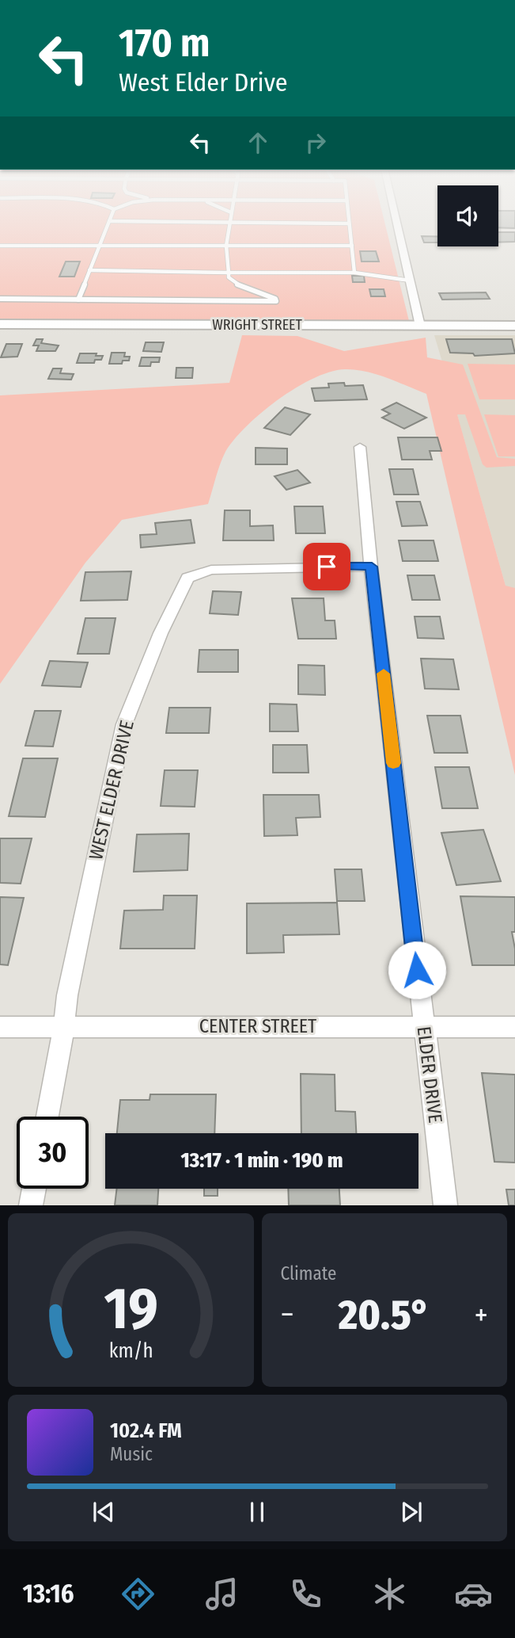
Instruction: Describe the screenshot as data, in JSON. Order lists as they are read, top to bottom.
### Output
{
  "streets": {
    "main road": ["WRIGHT STREET"],
    "street": ["WEST ELDER DRIVE", "CENTER STREET", "ELDER DRIVE"]
  },
  "crossings": [
    ["WEST ELDER DRIVE", "CENTER STREET"],
    ["WEST ELDER DRIVE", "ELDER DRIVE"],
    ["CENTER STREET", "ELDER DRIVE"]
  ],
  "page": {
    "turn": ["170 m", "West Elder Drive"],
    "limit": "30",
    "trip": "13:17 · 1 min · 190 m",
    "tile": "Climate",
    "heat": ["−", "20.5°", "+"],
    "song": ["102.4 FM", "Music"],
    "tabs": "13:16",
    "gauge": ["19", "km/h"]
  }
}
